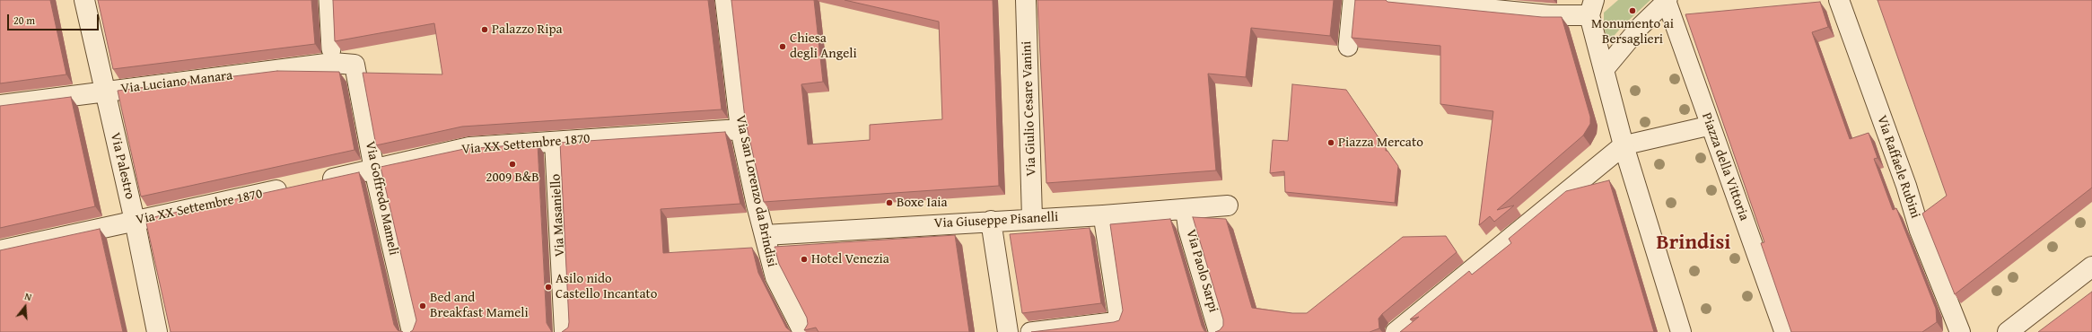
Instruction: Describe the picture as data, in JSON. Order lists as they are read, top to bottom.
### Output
{
  "streets": {
    "street": [
      "Via Luciano Manara",
      "Via Giulio Cesare Vanini",
      "Via XX Settembre 1870",
      "Via Palestro",
      "Piazza della Vittoria",
      "Via Raffaele Rubini",
      "Via San Lorenzo da Brindisi",
      "Via Goffredo Mameli",
      "Via Masaniello",
      "Via Giuseppe Pisanelli",
      "Via Paolo Sarpi"
    ]
  },
  "crossings": [
    ["Via Luciano Manara", "Via Palestro"],
    ["Via Luciano Manara", "Via Goffredo Mameli"],
    ["Via Giulio Cesare Vanini", "Via Giuseppe Pisanelli"],
    ["Via XX Settembre 1870", "Via Palestro"],
    ["Via XX Settembre 1870", "Via San Lorenzo da Brindisi"],
    ["Via XX Settembre 1870", "Via Goffredo Mameli"],
    ["Via XX Settembre 1870", "Via Masaniello"],
    ["Via San Lorenzo da Brindisi", "Via Giuseppe Pisanelli"],
    ["Via Giuseppe Pisanelli", "Via Paolo Sarpi"]
  ],
  "districts": ["Brindisi"],
  "places": [
    "Monumento ai Bersaglieri",
    "Palazzo Ripa",
    "Chiesa degli Angeli",
    "Piazza Mercato",
    "2009 B&B",
    "Boxe Iaia",
    "Hotel Venezia",
    "Asilo nido Castello Incantato",
    "Bed and Breakfast Mameli"
  ],
  "scale_bar": "20 m",
  "north": "top"
}
